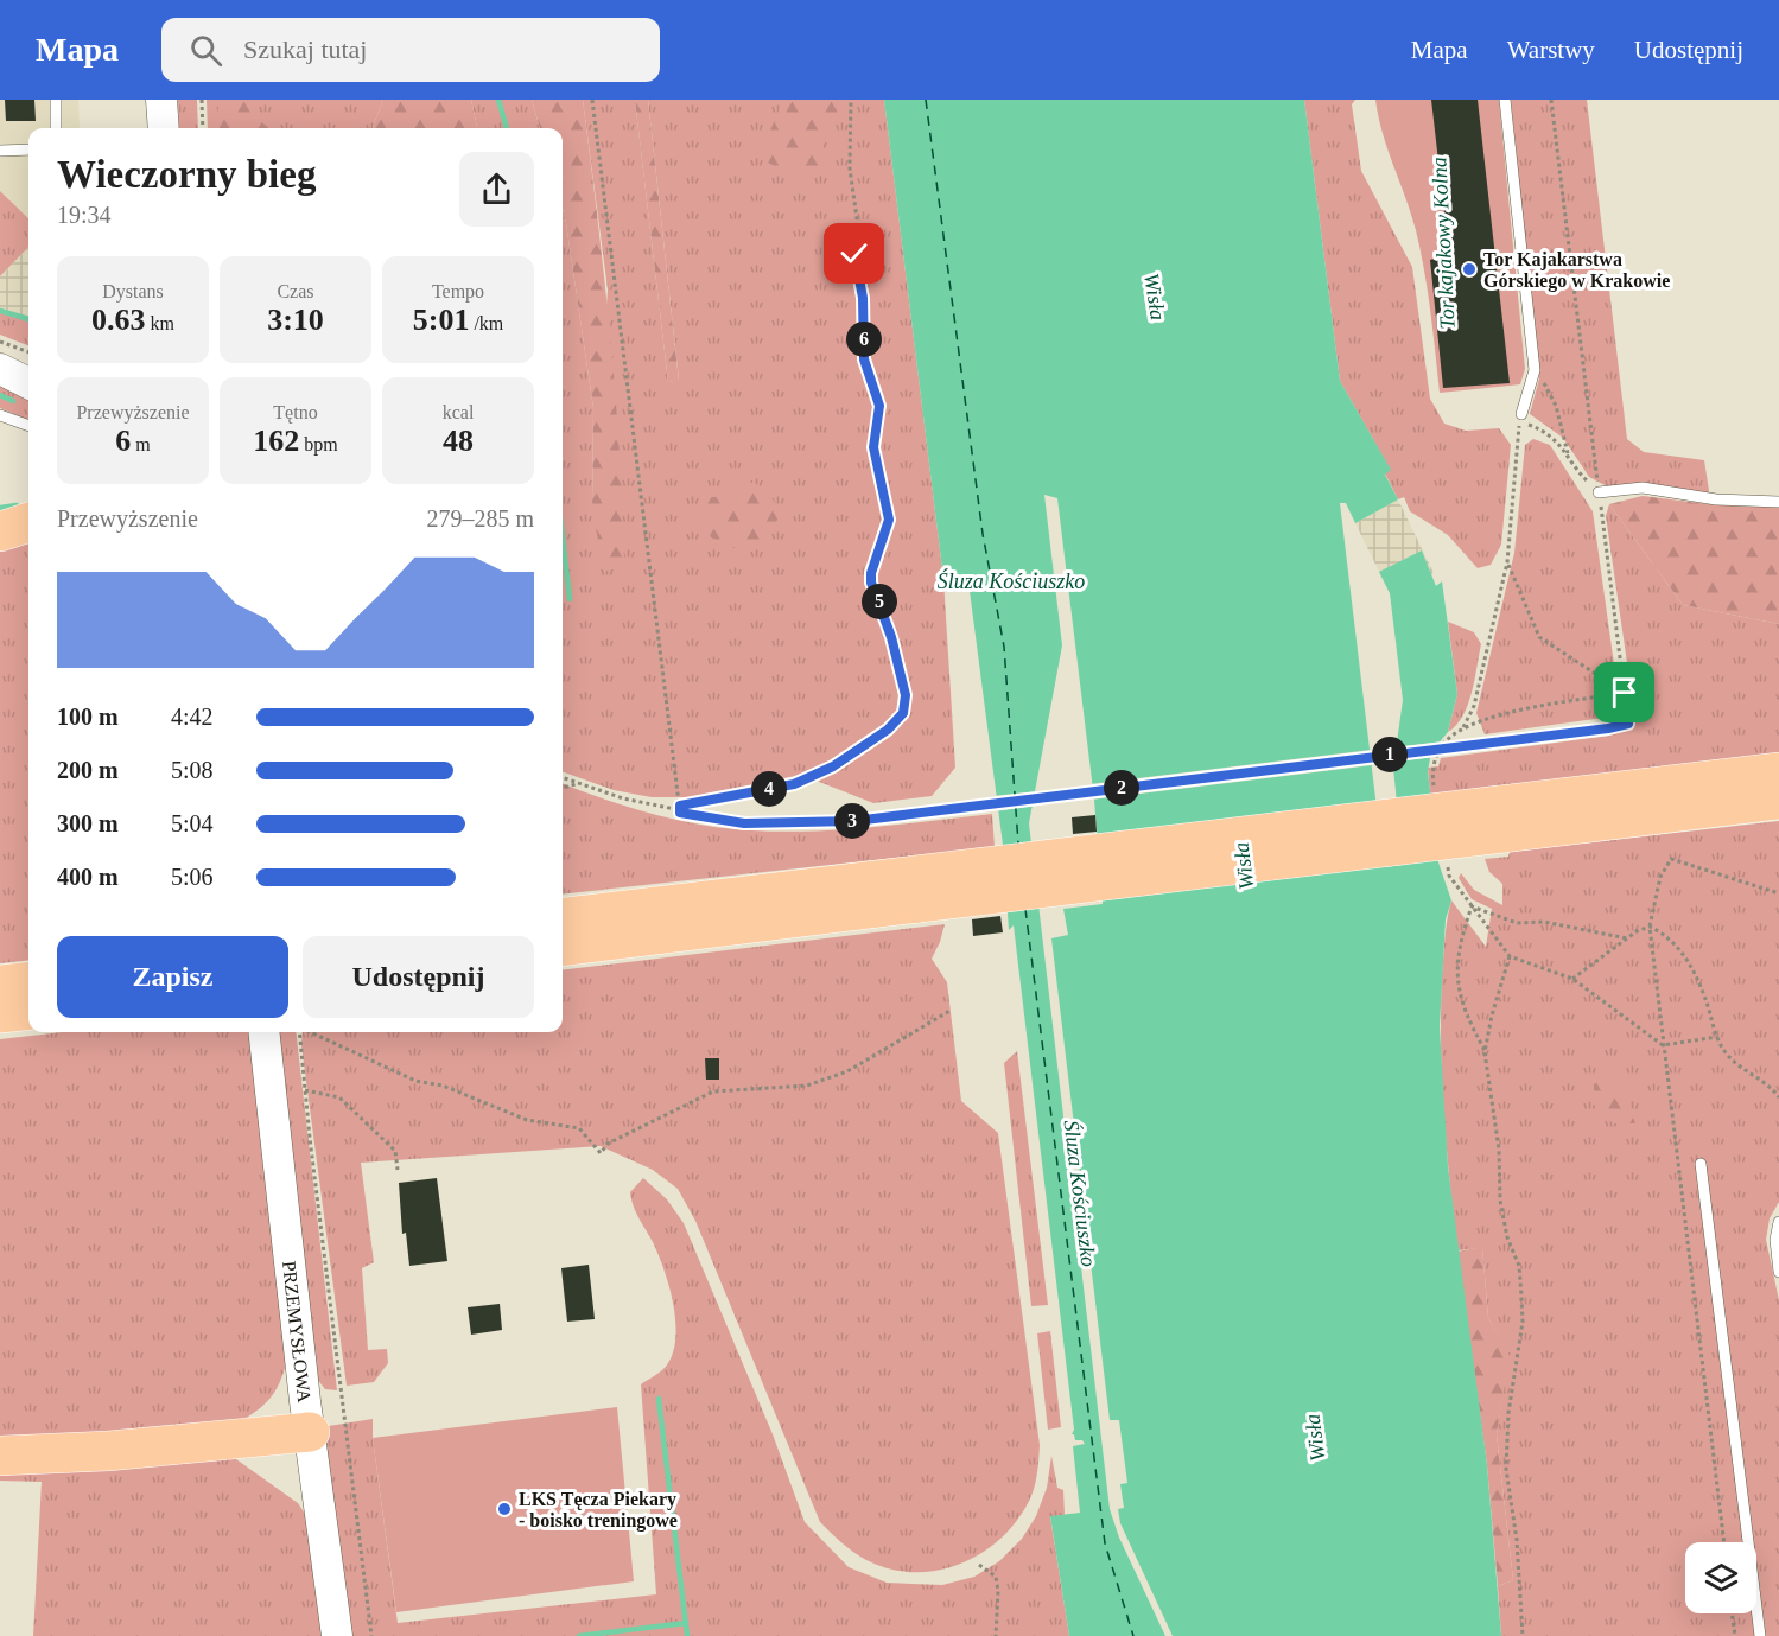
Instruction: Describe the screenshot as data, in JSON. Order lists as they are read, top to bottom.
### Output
{
  "streets": {
    "main road": ["PRZEMYSŁOWA"]
  },
  "water": ["Tor kajakowy Kolna", "Wisła", "Śluza Kościuszko"],
  "places": ["Tor Kajakarstwa Górskiego w Krakowie", "LKS Tęcza Piekary - boisko treningowe"],
  "page": {
    "header": "Mapa",
    "search": "Szukaj tutaj",
    "nav": ["Mapa", "Warstwy", "Udostępnij"],
    "heading": ["Wieczorny bieg", "19:34"],
    "stats": [
      ["Dystans", "0.63 km"],
      ["Czas", "3:10"],
      ["Tempo", "5:01 /km"],
      ["Przewyższenie", "6 m"],
      ["Tętno", "162 bpm"],
      ["kcal", "48"]
    ],
    "pins": [
      "6",
      "5",
      "1",
      "2",
      "4",
      "3"
    ],
    "chart": ["Przewyższenie", "279–285 m"],
    "list": [
      {
        "name": "100 m",
        "note": "4:42"
      },
      {
        "name": "200 m",
        "note": "5:08"
      },
      {
        "name": "300 m",
        "note": "5:04"
      },
      {
        "name": "400 m",
        "note": "5:06"
      }
    ],
    "buttons": ["Zapisz", "Udostępnij"]
  }
}
